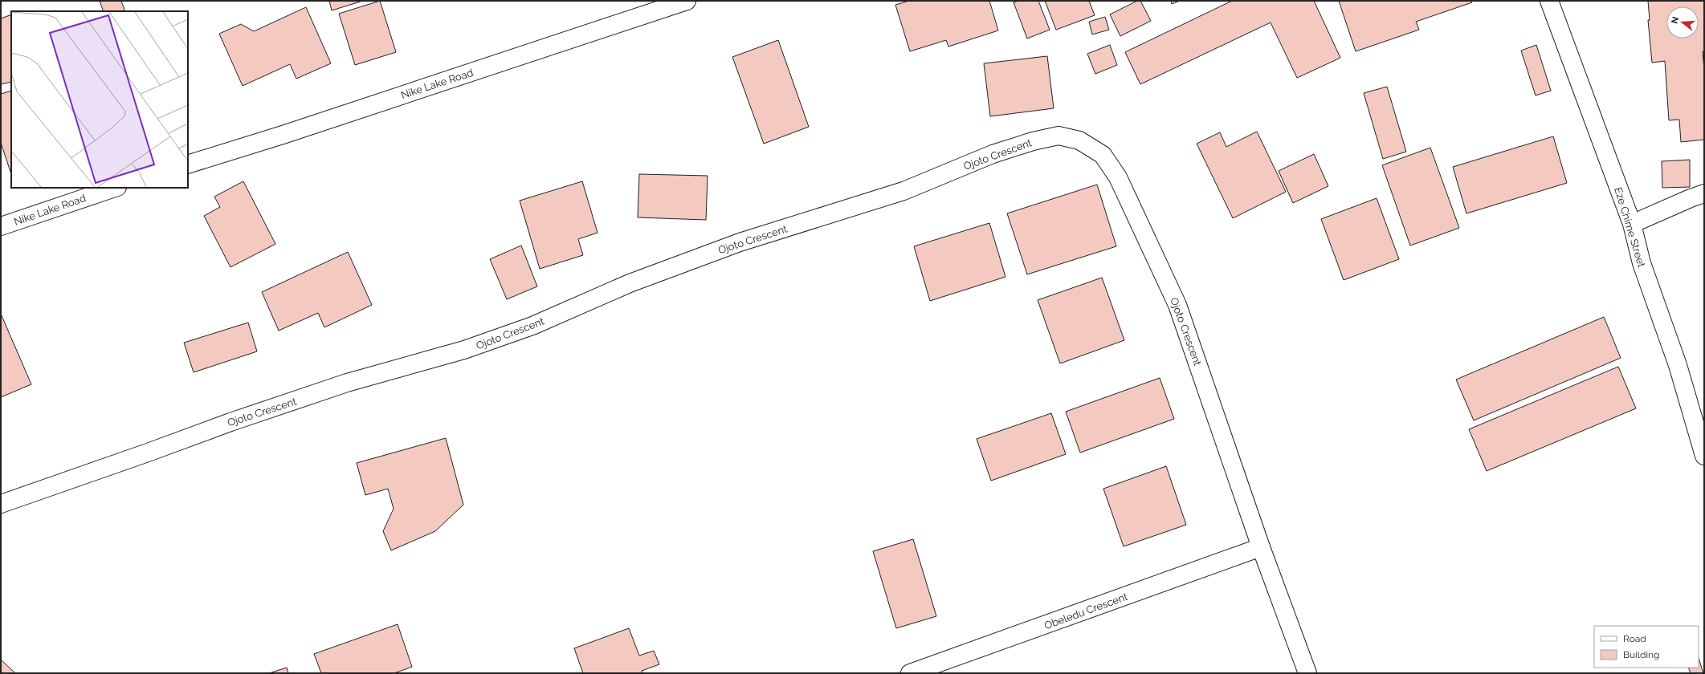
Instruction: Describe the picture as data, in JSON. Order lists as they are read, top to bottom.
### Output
{
  "streets": {
    "street": [
      "Nike Lake Road",
      "Ojoto Crescent",
      "Eze Chime Street",
      "Obeledu Crescent"
    ]
  },
  "crossings": [
    ["Ojoto Crescent", "Obeledu Crescent"]
  ],
  "legend": ["Road", "Building"],
  "north": "left"
}
